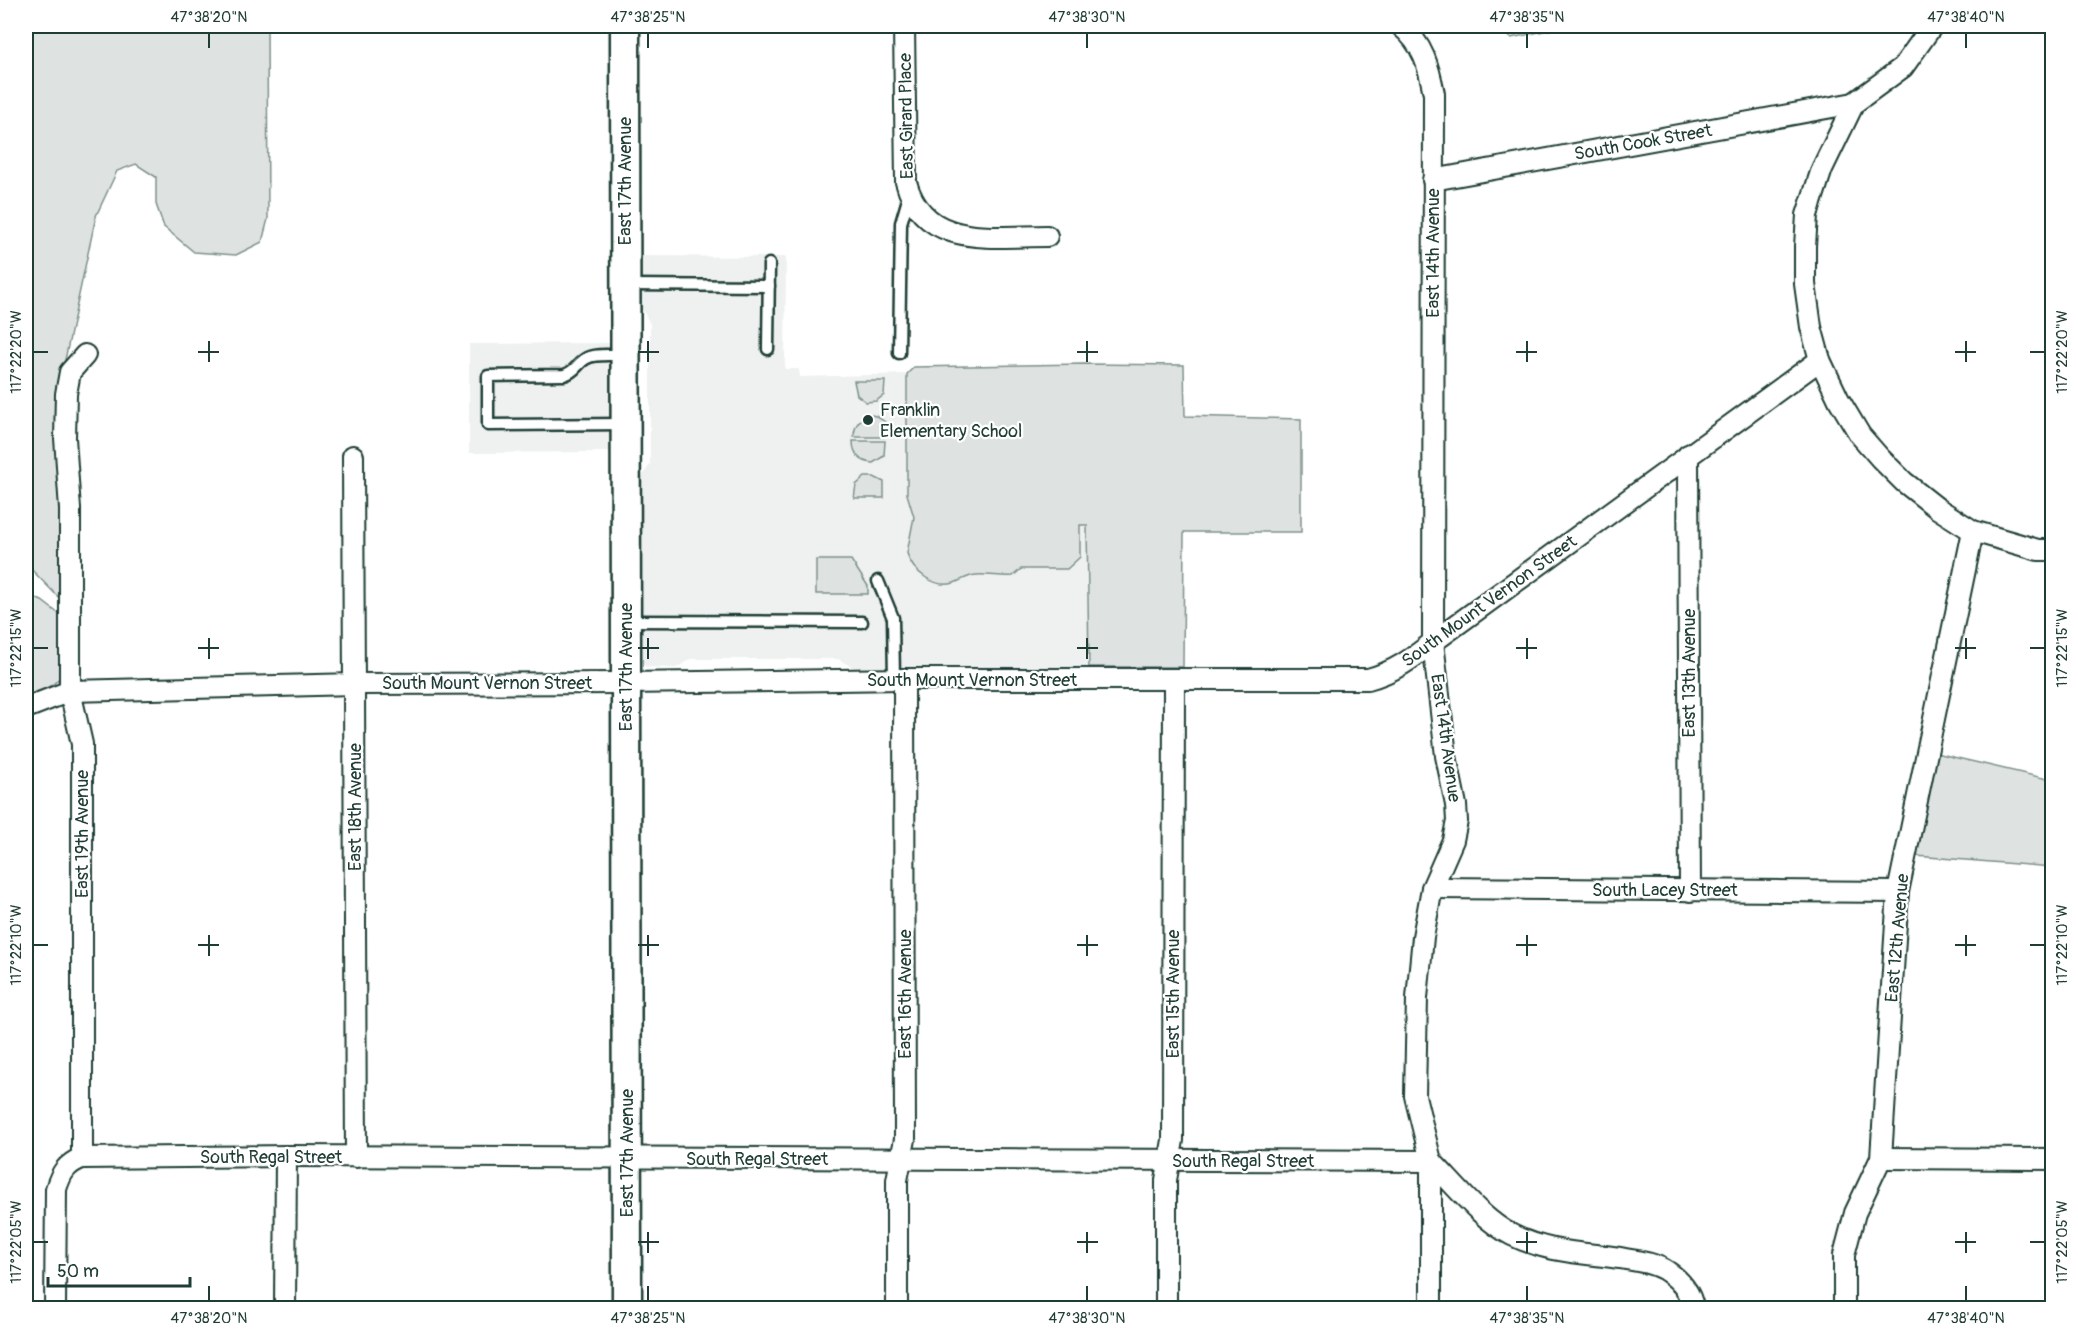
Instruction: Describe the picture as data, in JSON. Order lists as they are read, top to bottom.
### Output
{
  "streets": {
    "street": [
      "East Girard Place",
      "South Cook Street",
      "East 17th Avenue",
      "East 14th Avenue",
      "South Mount Vernon Street",
      "East 13th Avenue",
      "East 18th Avenue",
      "East 19th Avenue",
      "South Lacey Street",
      "East 12th Avenue",
      "East 16th Avenue",
      "East 15th Avenue",
      "South Regal Street"
    ]
  },
  "crossings": [
    ["South Cook Street", "East 14th Avenue"],
    ["East 17th Avenue", "South Mount Vernon Street"],
    ["East 17th Avenue", "South Regal Street"],
    ["East 14th Avenue", "South Mount Vernon Street"],
    ["East 14th Avenue", "South Lacey Street"],
    ["East 14th Avenue", "South Regal Street"],
    ["South Mount Vernon Street", "East 13th Avenue"],
    ["South Mount Vernon Street", "East 18th Avenue"],
    ["South Mount Vernon Street", "East 19th Avenue"],
    ["South Mount Vernon Street", "East 16th Avenue"],
    ["South Mount Vernon Street", "East 15th Avenue"],
    ["East 13th Avenue", "South Lacey Street"],
    ["East 18th Avenue", "South Regal Street"],
    ["East 19th Avenue", "South Regal Street"],
    ["South Lacey Street", "East 12th Avenue"],
    ["East 16th Avenue", "South Regal Street"],
    ["East 15th Avenue", "South Regal Street"]
  ],
  "places": ["Franklin Elementary School"],
  "scale_bar": "50 m",
  "coordinates": [
    "47°38'20\"N",
    "47°38'25\"N",
    "47°38'30\"N",
    "47°38'35\"N",
    "47°38'40\"N",
    "117°22'20\"W",
    "117°22'15\"W",
    "117°22'10\"W",
    "117°22'05\"W"
  ]
}
